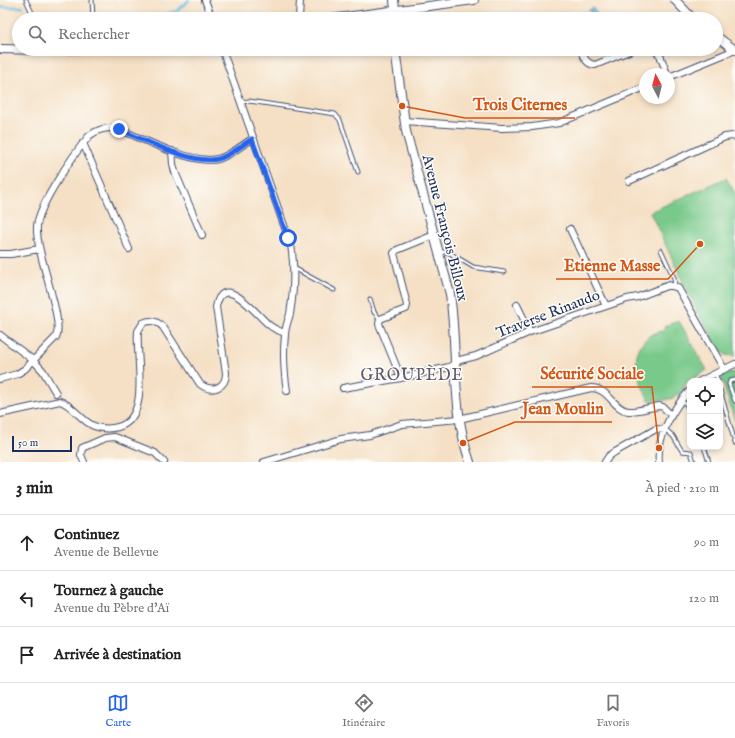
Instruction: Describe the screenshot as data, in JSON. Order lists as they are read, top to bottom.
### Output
{
  "streets": {
    "street": ["Avenue François Billoux", "Traverse Rinaudo"]
  },
  "crossings": [
    ["Avenue François Billoux", "Traverse Rinaudo"]
  ],
  "districts": ["GROUPÈDE"],
  "places": [
    "Trois Citernes",
    "Etienne Masse",
    "Jean Moulin",
    "Sécurité Sociale"
  ],
  "scale_bar": "50 m",
  "north": "top",
  "page": {
    "search": "Rechercher",
    "scale": "50 m",
    "heading": ["3 min", "À pied · 210 m"],
    "list": [
      ["Continuez", "Avenue de Bellevue", "90 m"],
      ["Tournez à gauche", "Avenue du Pèbre d'Aï", "120 m"],
      "Arrivée à destination"
    ],
    "nav": ["Carte", "Itinéraire", "Favoris"]
  }
}
